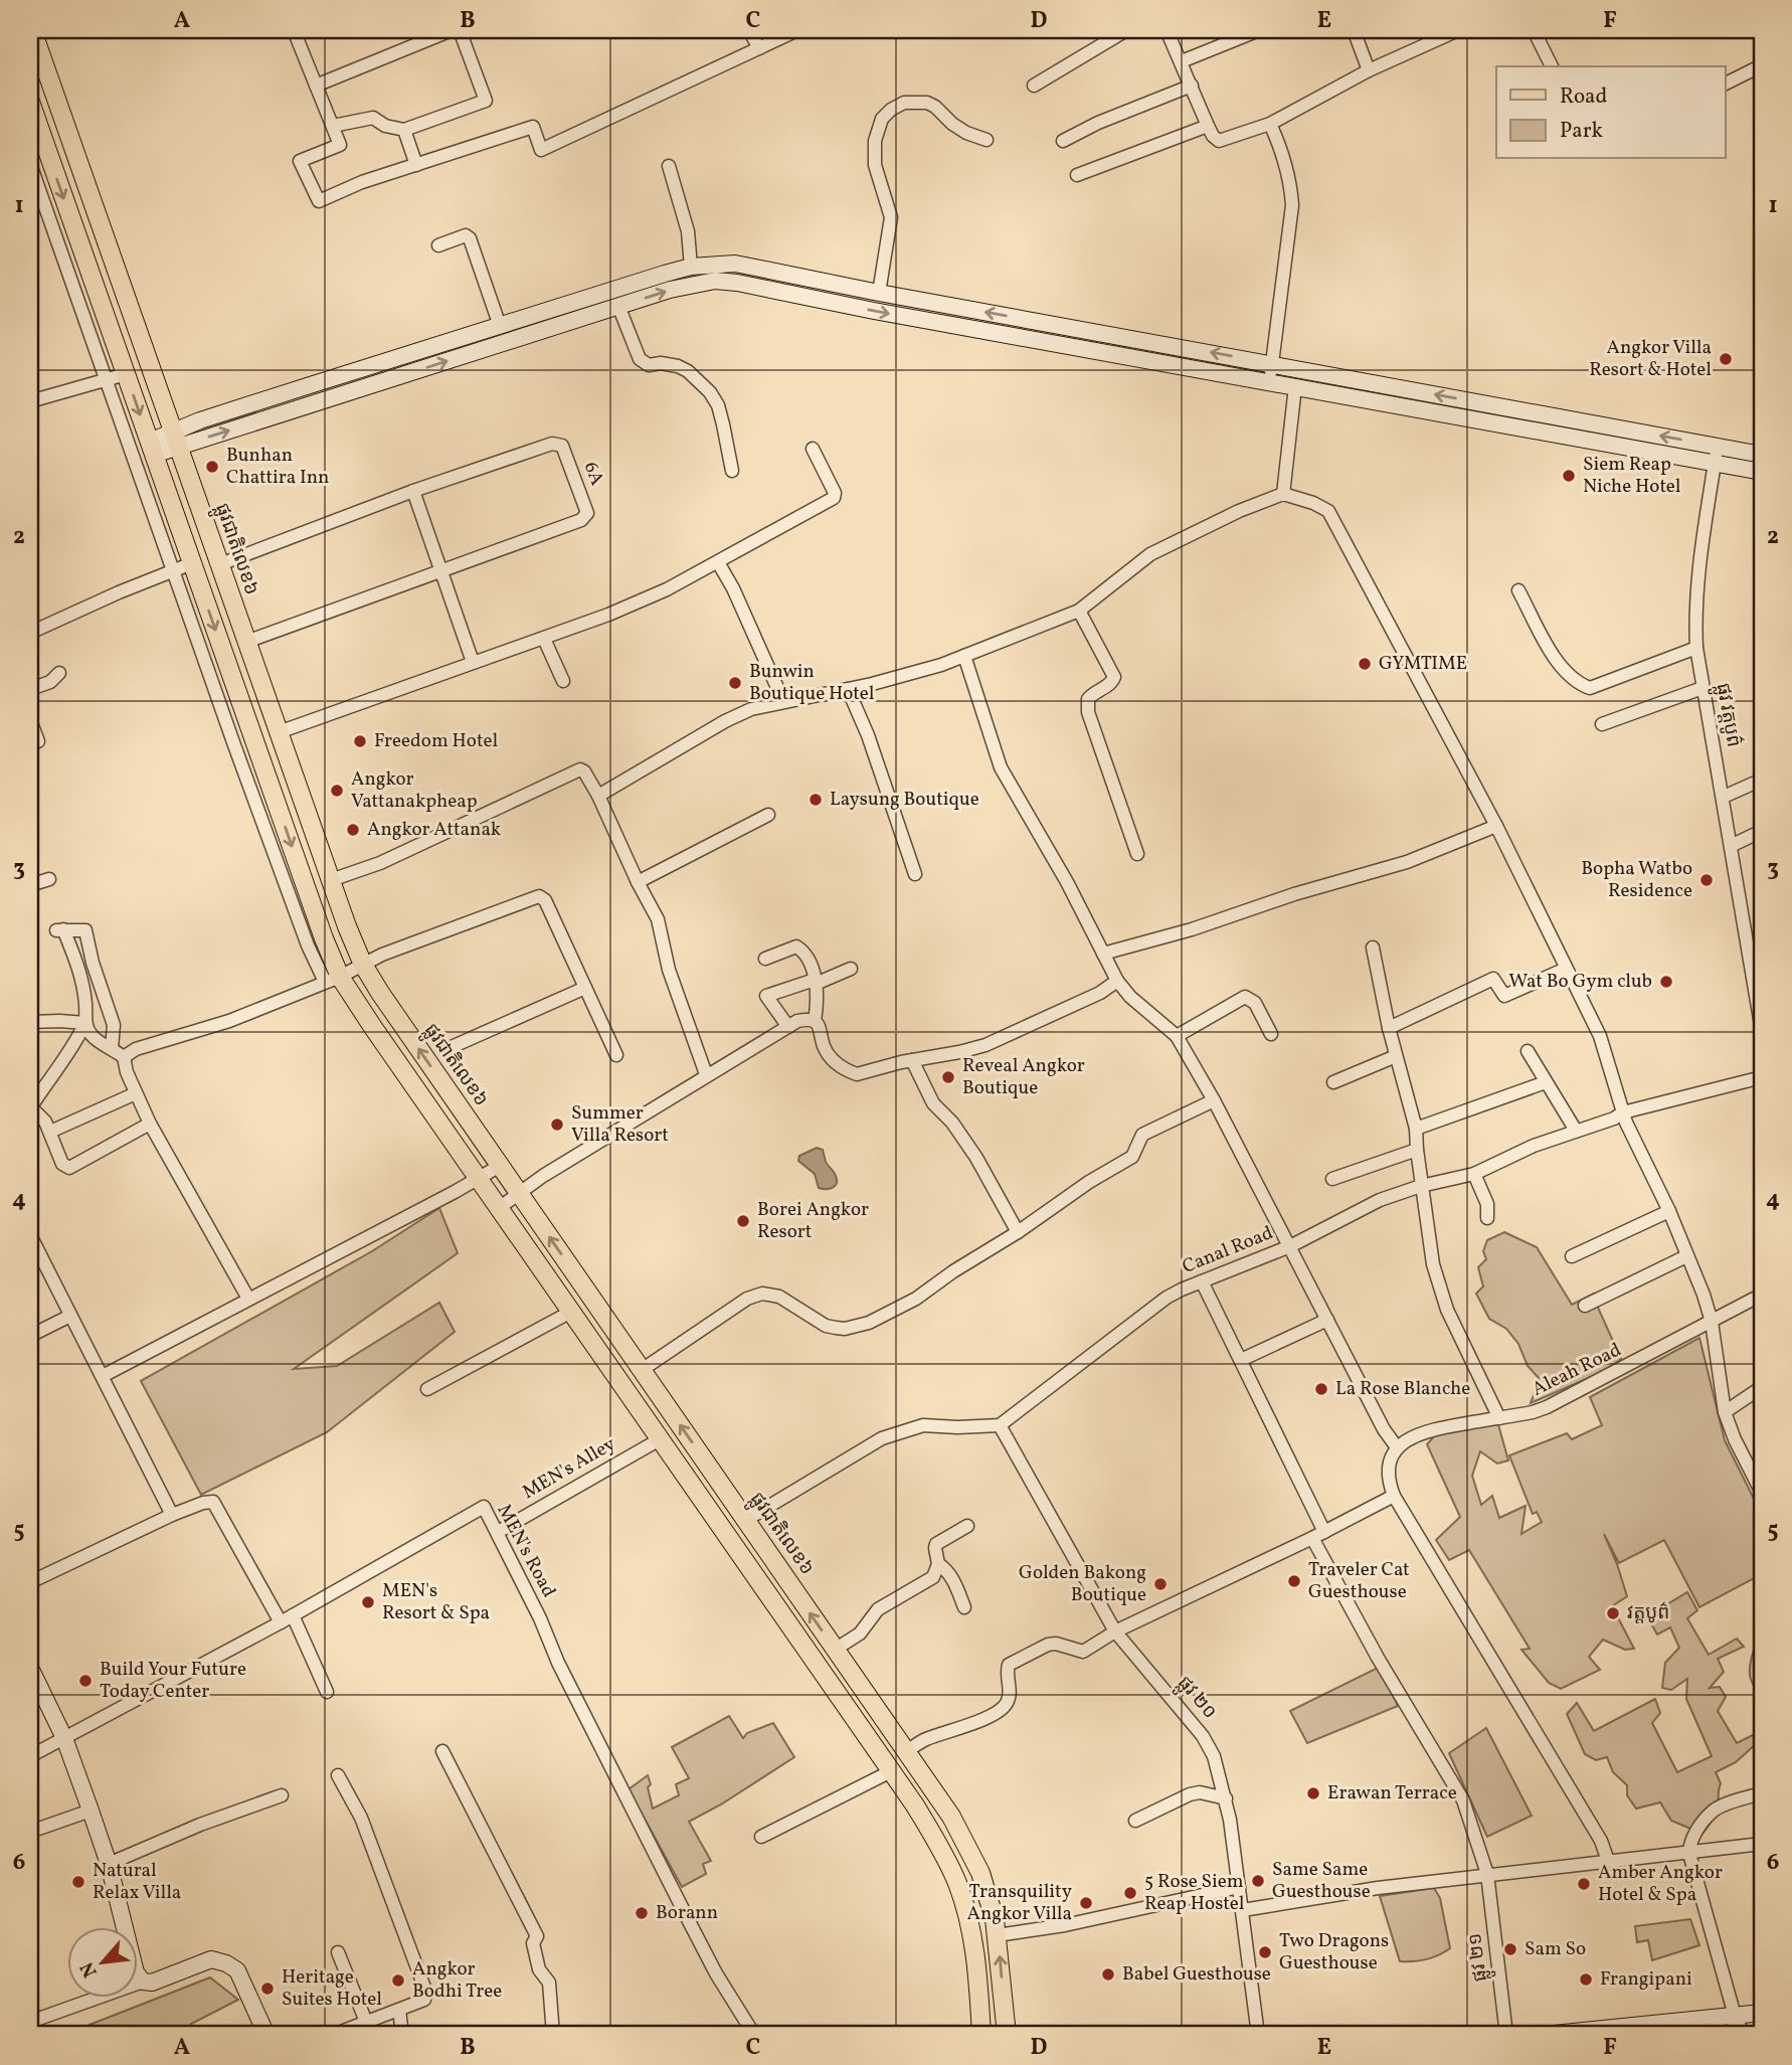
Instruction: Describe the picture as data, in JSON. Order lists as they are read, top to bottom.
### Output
{
  "streets": {
    "main road": ["ផ្លូវជាតិលេខ៦"],
    "street": [
      "6A",
      "ផ្លូវ វត្តបូព៌",
      "Canal Road",
      "Aleah Road",
      "MEN's Alley",
      "MEN's Road",
      "ផ្លូវ ២០",
      "ផ្លូវ ២១"
    ]
  },
  "crossings": [
    ["6A", "ផ្លូវជាតិលេខ៦"],
    ["Canal Road", "ផ្លូវ ២០"],
    ["Canal Road", "ផ្លូវ ២១"],
    ["MEN's Alley", "MEN's Road"]
  ],
  "places": [
    "Angkor Villa Resort & Hotel",
    "Bunhan Chattira Inn",
    "Siem Reap Niche Hotel",
    "GYMTIME",
    "Bunwin Boutique Hotel",
    "Freedom Hotel",
    "Angkor Vattanakpheap",
    "Laysung Boutique",
    "Angkor Attanak",
    "Bopha Watbo Residence",
    "Wat Bo Gym club",
    "Reveal Angkor Boutique",
    "Summer Villa Resort",
    "Borei Angkor Resort",
    "La Rose Blanche",
    "Traveler Cat Guesthouse",
    "Golden Bakong Boutique",
    "MEN's Resort & Spa",
    "វត្តបូព៌",
    "Build Your Future Today Center",
    "Erawan Terrace",
    "Same Same Guesthouse",
    "Natural Relax Villa",
    "Amber Angkor Hotel & Spa",
    "5 Rose Siem Reap Hostel",
    "Transquility Angkor Villa",
    "Borann",
    "Sam So",
    "Two Dragons Guesthouse",
    "Babel Guesthouse",
    "Frangipani",
    "Angkor Bodhi Tree",
    "Heritage Suites Hotel"
  ],
  "legend": ["Road", "Park"],
  "north": "bottom left",
  "grid": {
    "columns": [
      "A",
      "B",
      "C",
      "D",
      "E",
      "F"
    ],
    "rows": [
      "1",
      "2",
      "3",
      "4",
      "5",
      "6"
    ]
  }
}
